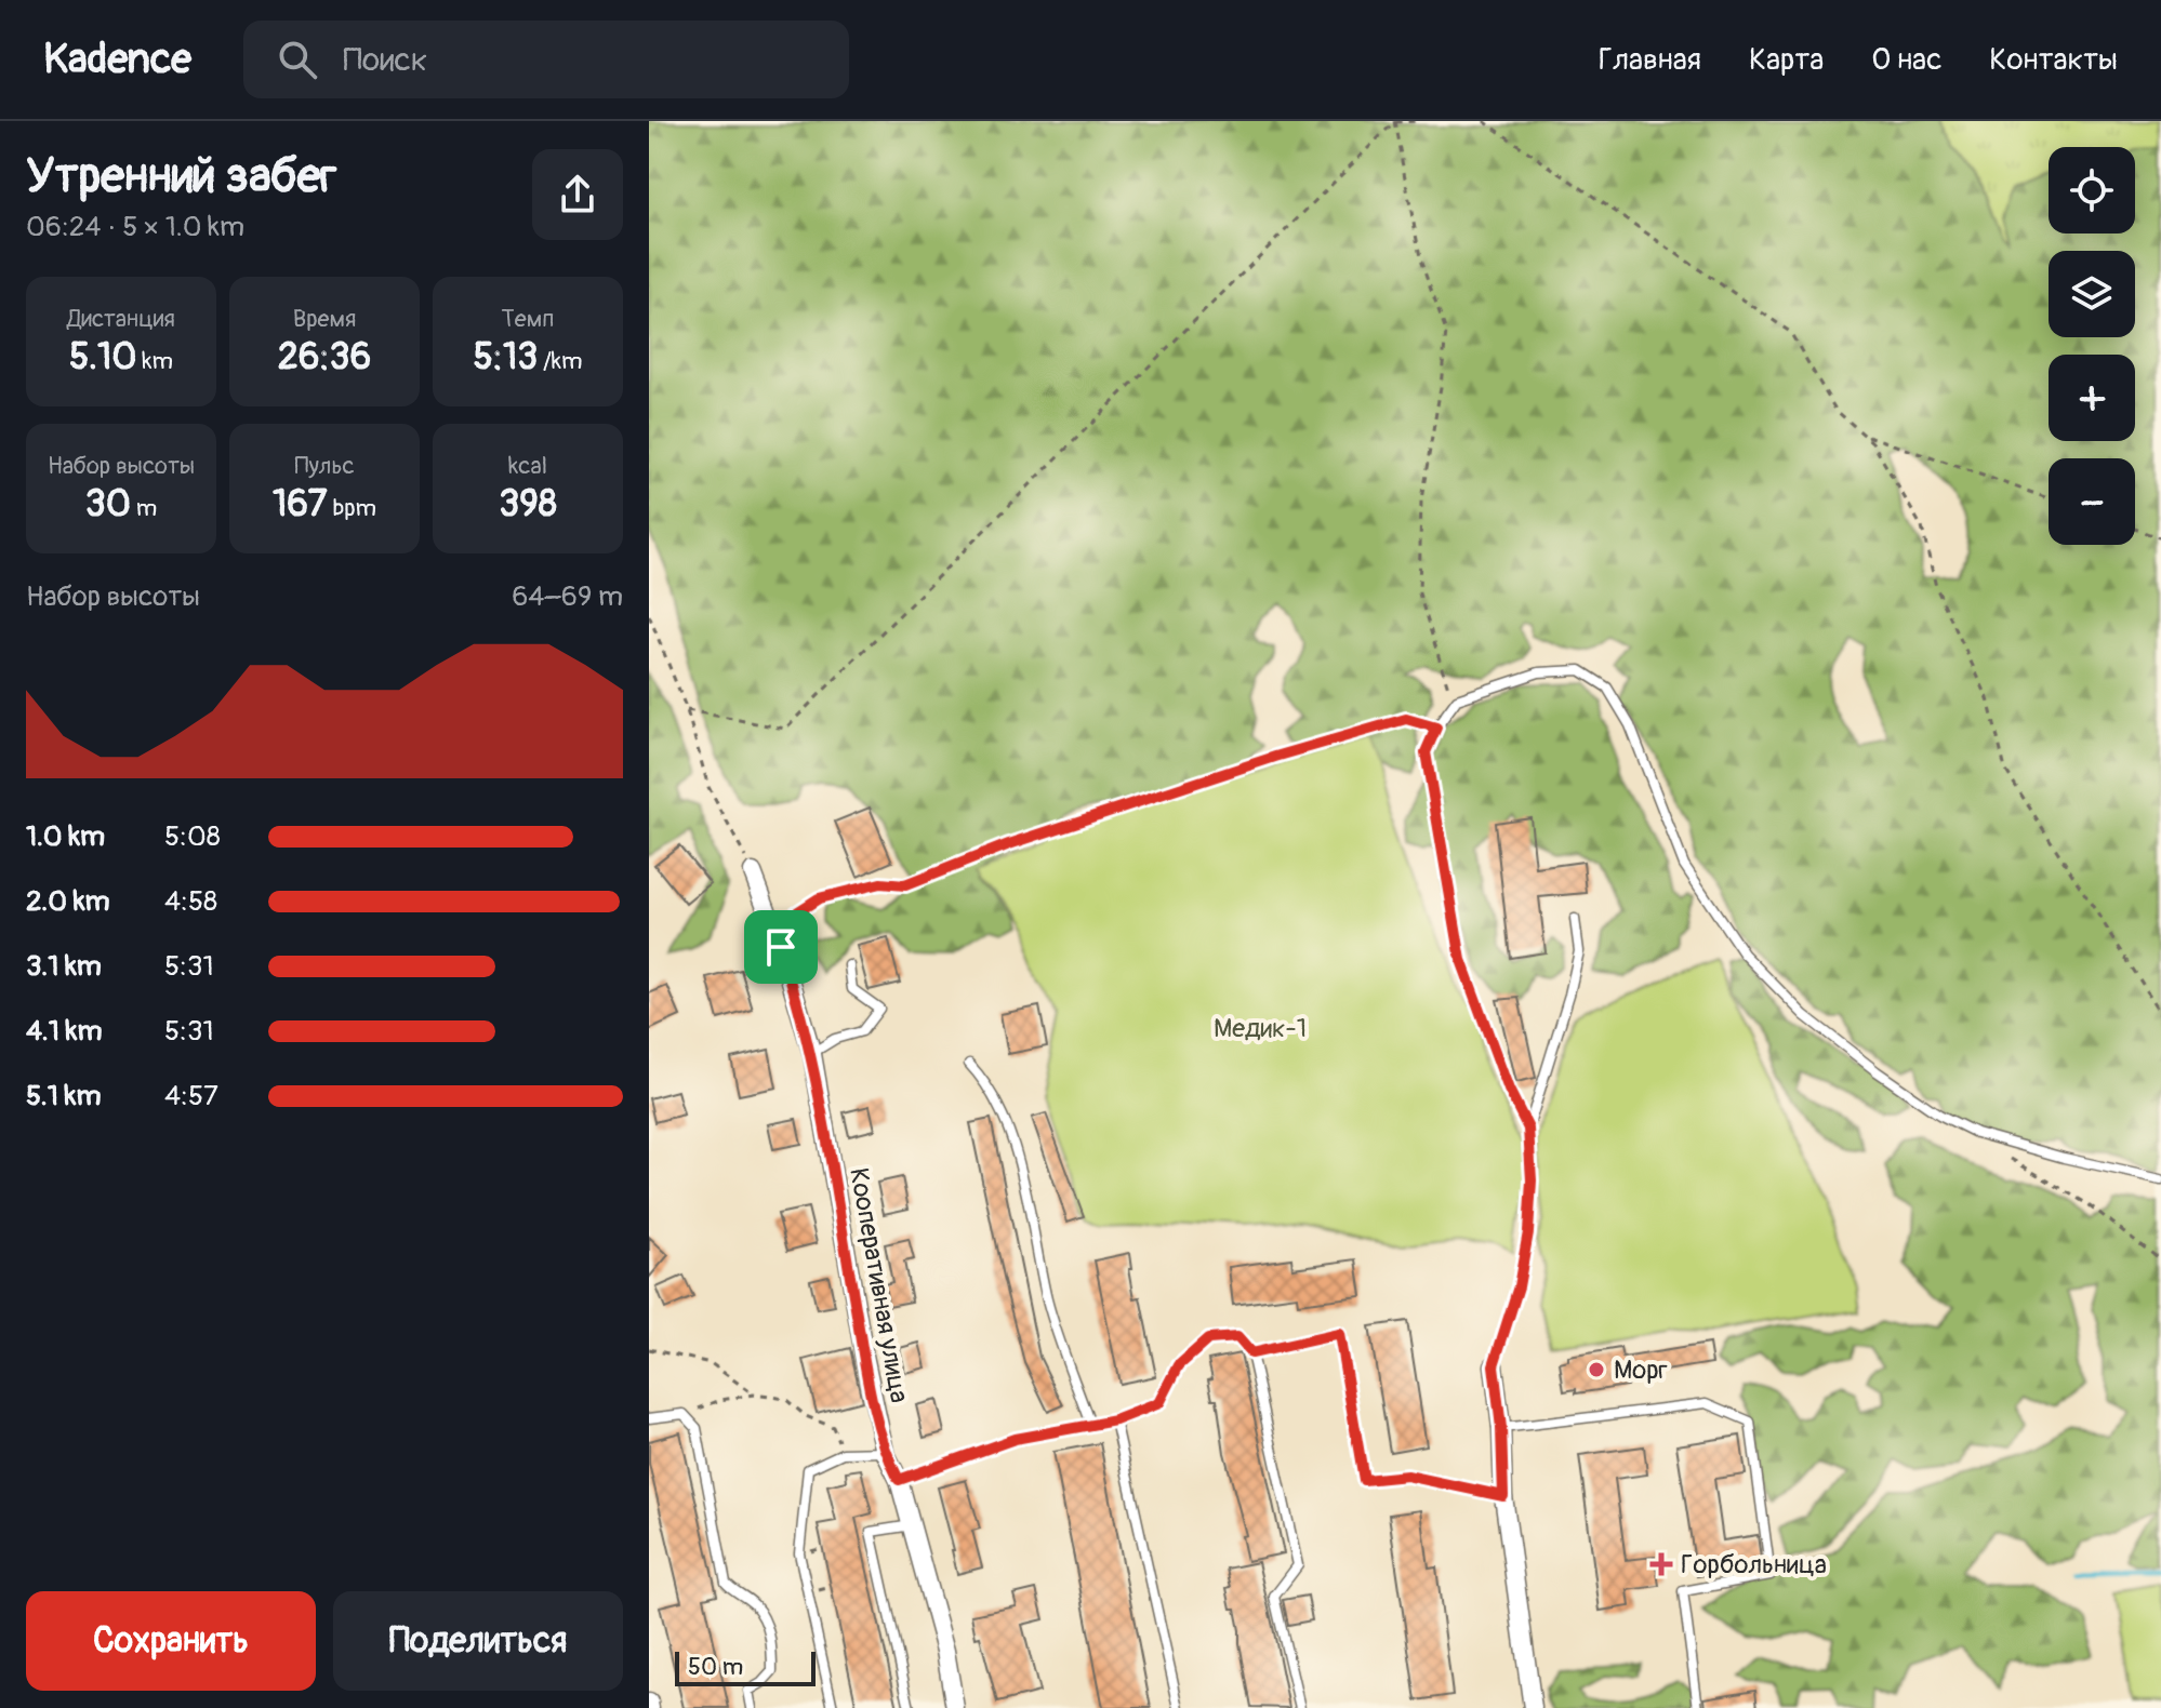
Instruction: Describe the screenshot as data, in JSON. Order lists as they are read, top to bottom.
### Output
{
  "streets": {
    "street": ["Кооперативная улица"]
  },
  "parks": ["Медик-1"],
  "places": {
    "other": ["Морг"],
    "health": ["Горбольница"]
  },
  "scale_bar": "50 m",
  "page": {
    "header": "Kadence",
    "search": "Поиск",
    "nav": [
      "Главная",
      "Карта",
      "О нас",
      "Контакты"
    ],
    "heading": ["Утренний забег", "06:24 · 5 × 1.0 km"],
    "map_buttons": ["+", "−"],
    "stats": [
      ["Дистанция", "5.10 km"],
      ["Время", "26:36"],
      ["Темп", "5:13 /km"],
      ["Набор высоты", "30 m"],
      ["Пульс", "167 bpm"],
      ["kcal", "398"]
    ],
    "chart": ["Набор высоты", "64–69 m"],
    "list": [
      {
        "name": "1.0 km",
        "note": "5:08"
      },
      {
        "name": "2.0 km",
        "note": "4:58"
      },
      {
        "name": "3.1 km",
        "note": "5:31"
      },
      {
        "name": "4.1 km",
        "note": "5:31"
      },
      {
        "name": "5.1 km",
        "note": "4:57"
      }
    ],
    "buttons": ["Сохранить", "Поделиться"],
    "scale": "50 m"
  }
}
